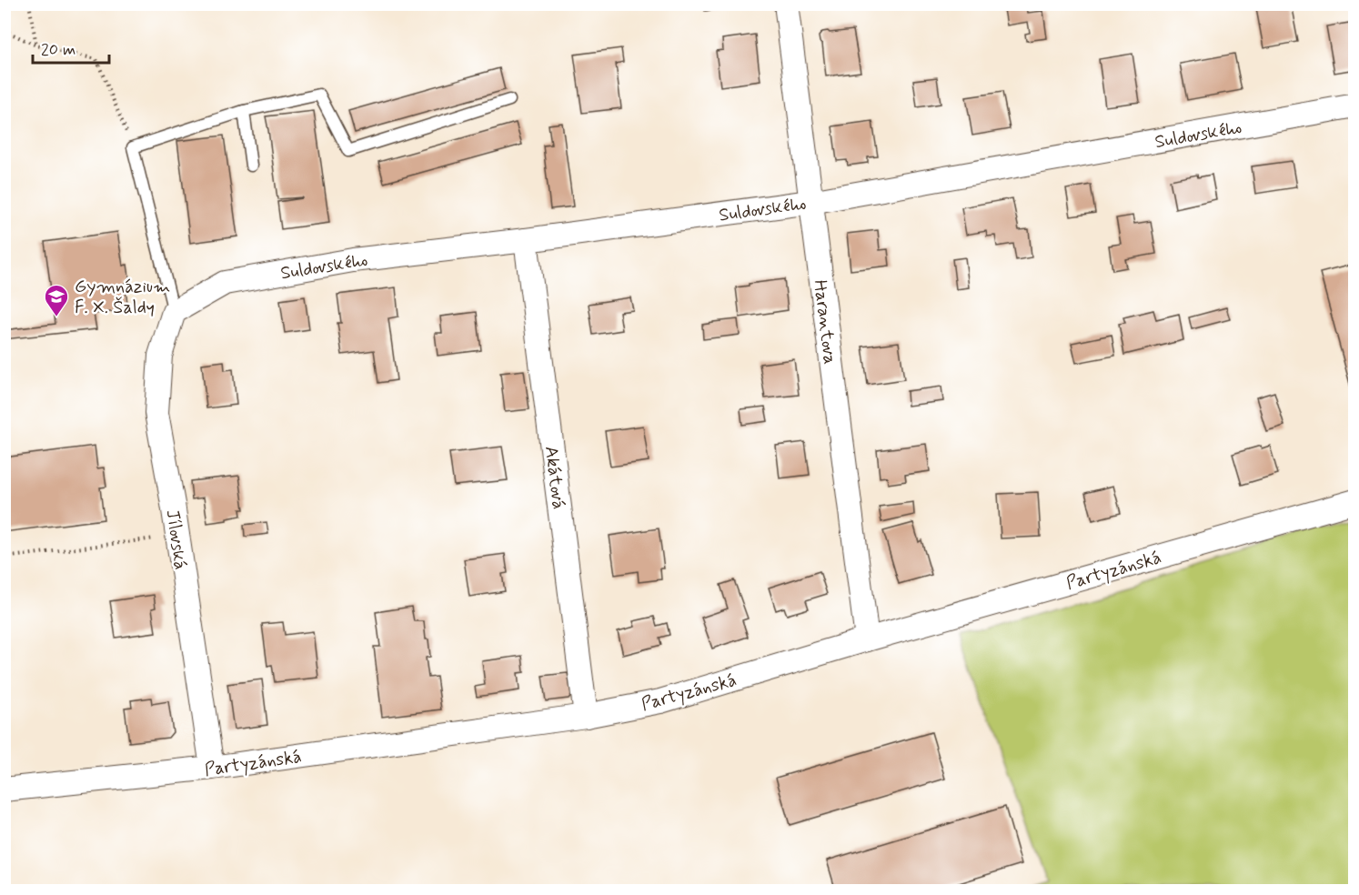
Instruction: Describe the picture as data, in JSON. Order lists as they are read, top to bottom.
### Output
{
  "streets": {
    "street": [
      "Suldovského",
      "Harantova",
      "Akátová",
      "Jílovská",
      "Partyzánská"
    ]
  },
  "crossings": [
    ["Suldovského", "Harantova"],
    ["Suldovského", "Akátová"],
    ["Suldovského", "Jílovská"],
    ["Harantova", "Partyzánská"],
    ["Akátová", "Partyzánská"],
    ["Jílovská", "Partyzánská"]
  ],
  "places": {
    "school or university": ["Gymnázium F. X. Šaldy"]
  },
  "scale_bar": "20 m"
}
